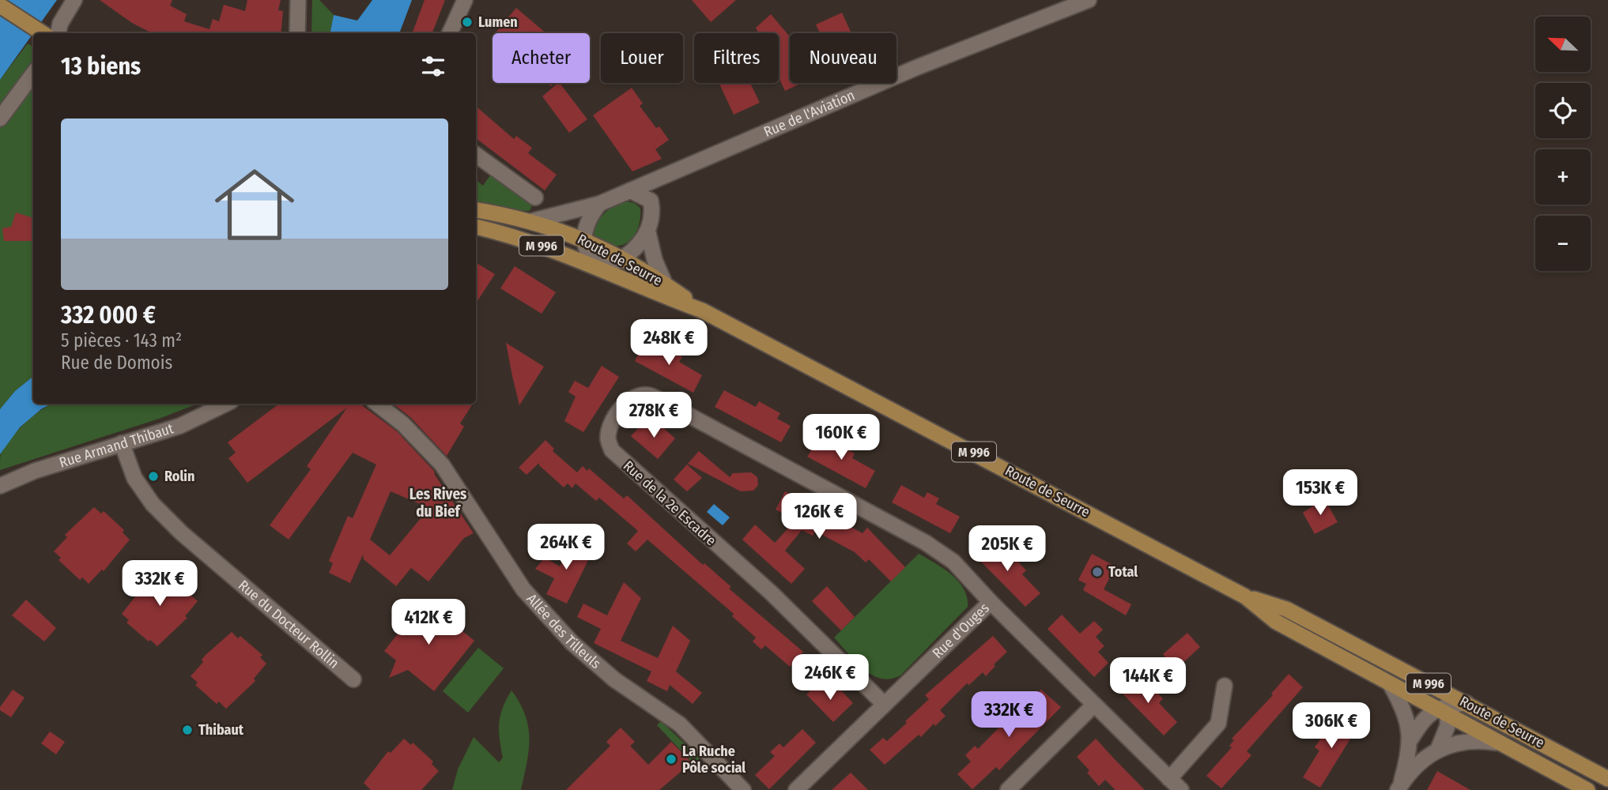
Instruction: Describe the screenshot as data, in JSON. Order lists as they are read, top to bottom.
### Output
{
  "streets": {
    "main road": ["M 996", "Route de Seurre"],
    "street": [
      "Rue de l'Aviation",
      "Rue Armand Thibaut",
      "Rue de la 2e Escadre",
      "Rue du Docteur Rollin",
      "Allée des Tilleuls",
      "Rue d'Ouges"
    ]
  },
  "crossings": [
    ["Rue de l'Aviation", "Route de Seurre"],
    ["M 996", "Route de Seurre"],
    ["Rue Armand Thibaut", "Rue du Docteur Rollin"],
    ["Rue de la 2e Escadre", "Rue d'Ouges"]
  ],
  "districts": ["Les Rives du Bief"],
  "places": [
    "Lumen",
    "Rolin",
    "Total",
    "Thibaut",
    "La Ruche Pôle social"
  ],
  "north": "top left",
  "page": {
    "map_buttons": ["+", "−"],
    "chip": [
      "Acheter",
      "Louer",
      "Filtres",
      "Nouveau"
    ],
    "heading": "13 biens",
    "list": [
      {
        "name": "332 000 €",
        "note": "5 pièces · 143 m² · Rue de Domois"
      }
    ],
    "price": [
      "248K €",
      "278K €",
      "160K €",
      "153K €",
      "126K €",
      "264K €",
      "205K €",
      "332K €",
      "412K €",
      "246K €",
      "144K €",
      "332K €",
      "306K €"
    ]
  }
}
